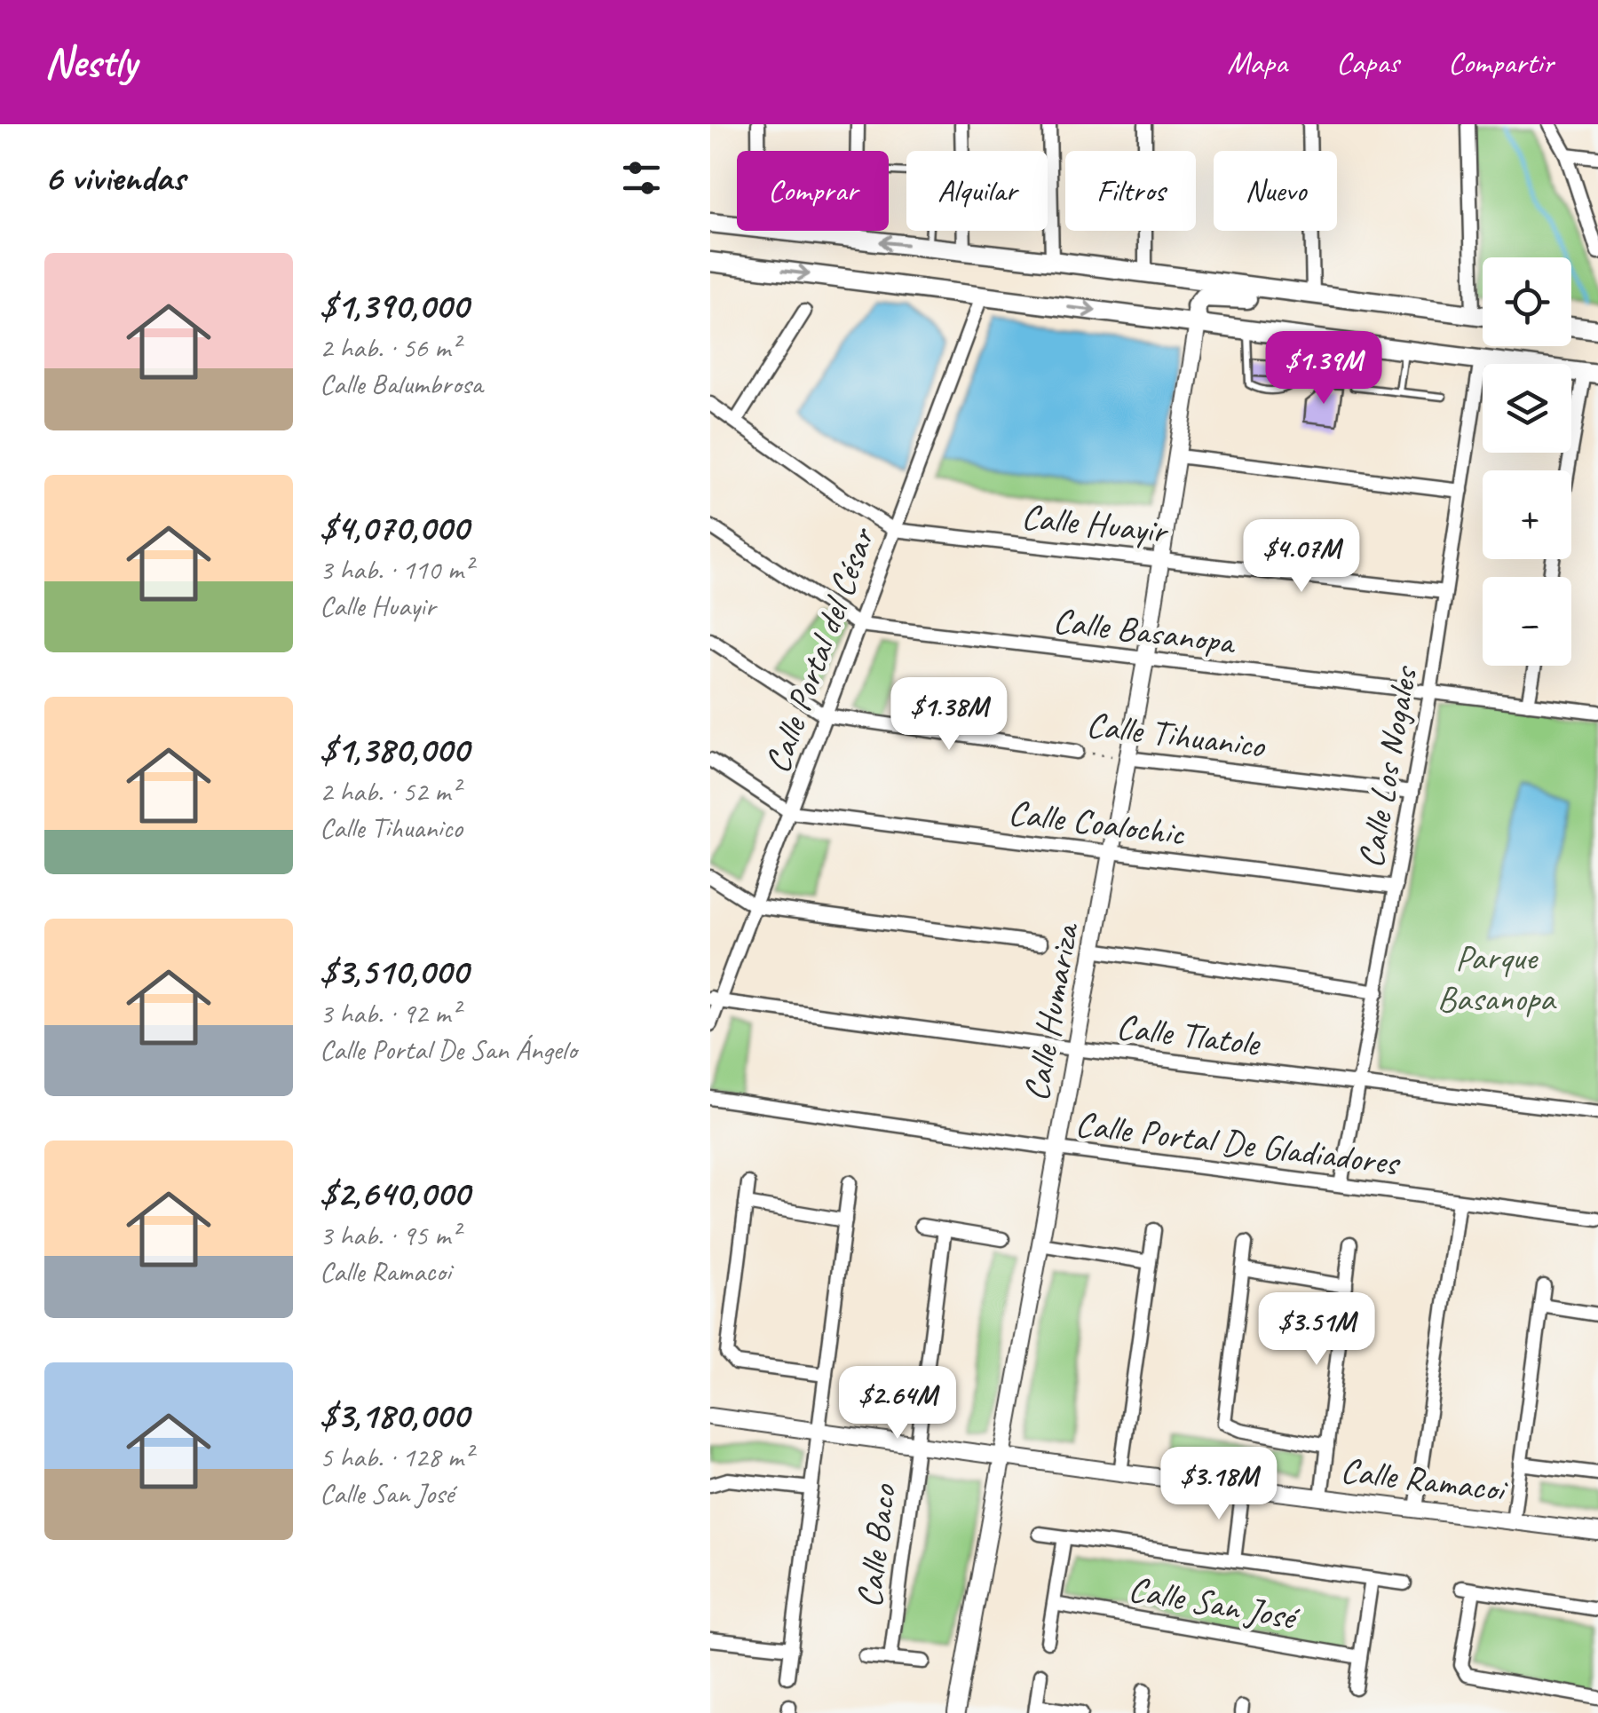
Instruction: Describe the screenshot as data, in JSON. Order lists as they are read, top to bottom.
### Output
{
  "streets": {
    "street": [
      "Calle Huayir",
      "Calle Basanopa",
      "Calle Portal del César",
      "Calle Tihuanico",
      "Calle Los Nogales",
      "Calle Coalochic",
      "Calle Humariza",
      "Calle Tlatole",
      "Calle Portal De Gladiadores",
      "Calle Ramacoi",
      "Calle Baco",
      "Calle San José"
    ]
  },
  "crossings": [
    ["Calle Huayir", "Calle Portal del César"],
    ["Calle Huayir", "Calle Los Nogales"],
    ["Calle Huayir", "Calle Humariza"],
    ["Calle Basanopa", "Calle Portal del César"],
    ["Calle Basanopa", "Calle Los Nogales"],
    ["Calle Basanopa", "Calle Humariza"],
    ["Calle Portal del César", "Calle Tihuanico"],
    ["Calle Portal del César", "Calle Coalochic"],
    ["Calle Portal del César", "Calle Tlatole"],
    ["Calle Tihuanico", "Calle Los Nogales"],
    ["Calle Tihuanico", "Calle Humariza"],
    ["Calle Los Nogales", "Calle Coalochic"],
    ["Calle Los Nogales", "Calle Tlatole"],
    ["Calle Los Nogales", "Calle Portal De Gladiadores"],
    ["Calle Coalochic", "Calle Humariza"],
    ["Calle Humariza", "Calle Tlatole"],
    ["Calle Humariza", "Calle Portal De Gladiadores"],
    ["Calle Humariza", "Calle Ramacoi"],
    ["Calle Ramacoi", "Calle Baco"],
    ["Calle Ramacoi", "Calle San José"]
  ],
  "parks": ["Parque Basanopa"],
  "page": {
    "header": "Nestly",
    "nav": ["Mapa", "Capas", "Compartir"],
    "heading": "6 viviendas",
    "chip": [
      "Comprar",
      "Alquilar",
      "Filtros",
      "Nuevo"
    ],
    "list": [
      {
        "name": "$1,390,000",
        "note": "2 hab. · 56 m² · Calle Balumbrosa"
      },
      {
        "name": "$4,070,000",
        "note": "3 hab. · 110 m² · Calle Huayir"
      },
      {
        "name": "$1,380,000",
        "note": "2 hab. · 52 m² · Calle Tihuanico"
      },
      {
        "name": "$3,510,000",
        "note": "3 hab. · 92 m² · Calle Portal De San Ángelo"
      },
      {
        "name": "$2,640,000",
        "note": "3 hab. · 95 m² · Calle Ramacoi"
      },
      {
        "name": "$3,180,000",
        "note": "5 hab. · 128 m² · Calle San José"
      }
    ],
    "map_buttons": ["+", "−"],
    "price": [
      "$1.39M",
      "$4.07M",
      "$1.38M",
      "$3.51M",
      "$2.64M",
      "$3.18M"
    ]
  }
}
